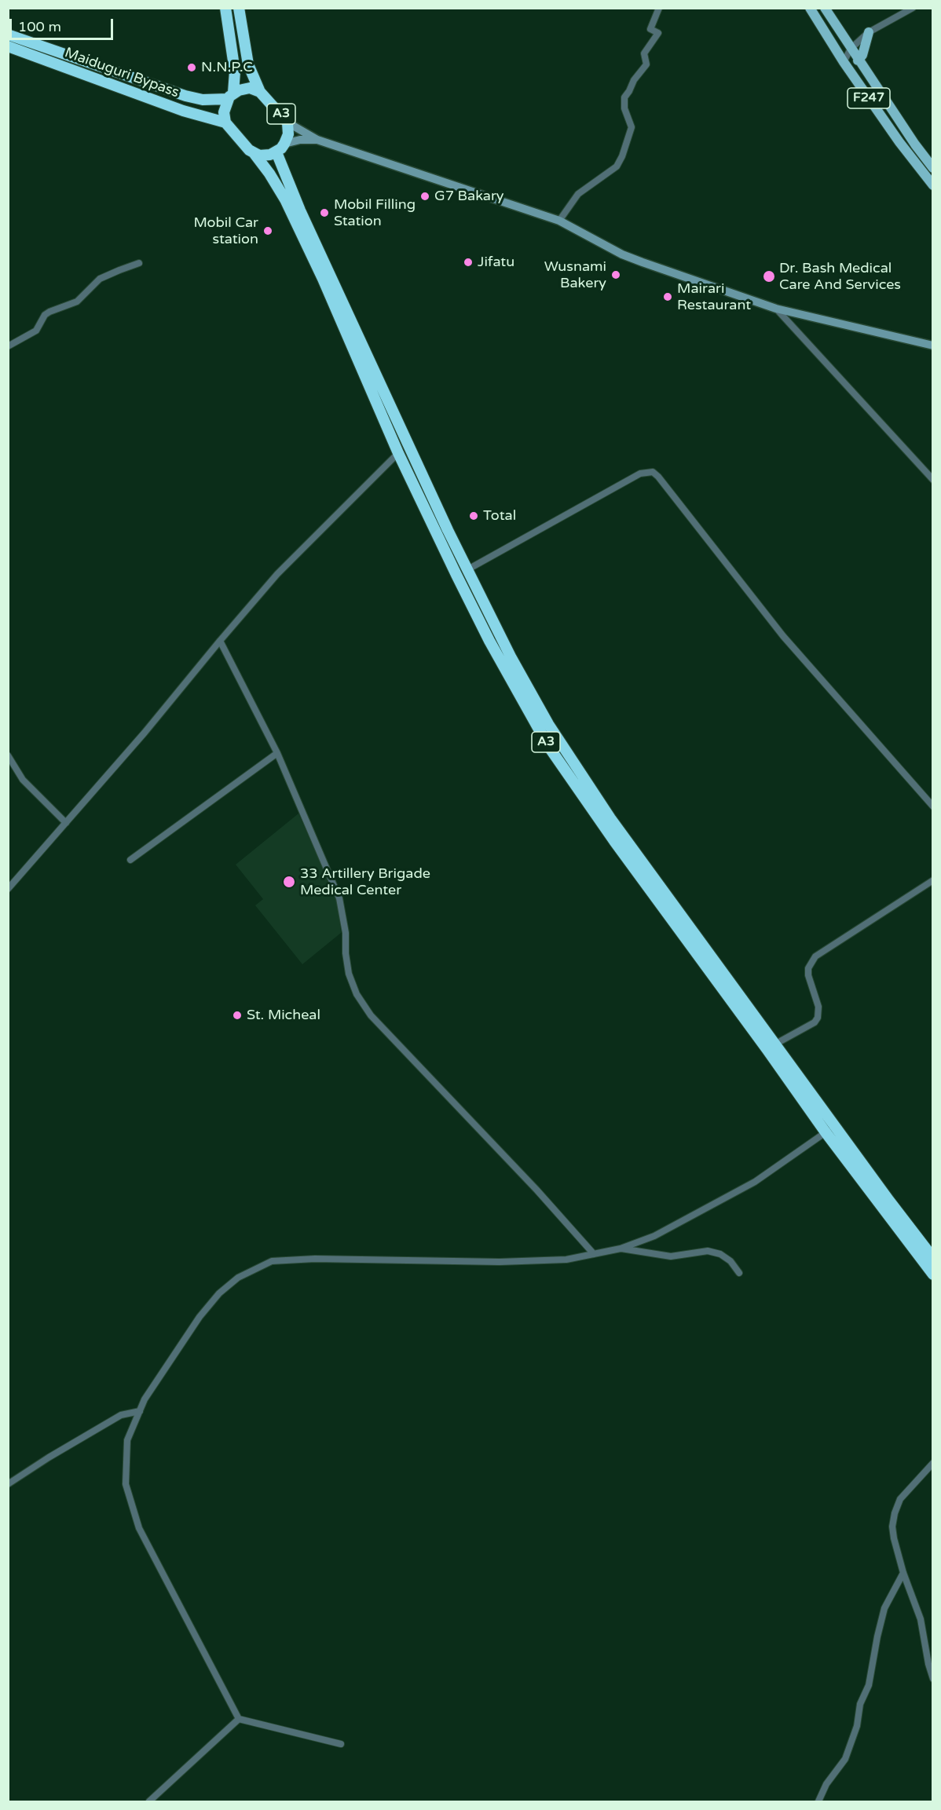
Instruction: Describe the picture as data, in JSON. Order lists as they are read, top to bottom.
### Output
{
  "streets": {
    "highway": ["Maiduguri Bypass", "A3"],
    "main road": ["F247"]
  },
  "crossings": [
    ["Maiduguri Bypass", "A3"]
  ],
  "places": [
    "N.N.P.C",
    "G7 Bakary",
    "Mobil Filling Station",
    "Mobil Car station",
    "Jifatu",
    "Wusnami Bakery",
    "Dr. Bash Medical Care And Services",
    "Mairari Restaurant",
    "Total",
    "33 Artillery Brigade Medical Center",
    "St. Micheal"
  ],
  "scale_bar": "100 m"
}
